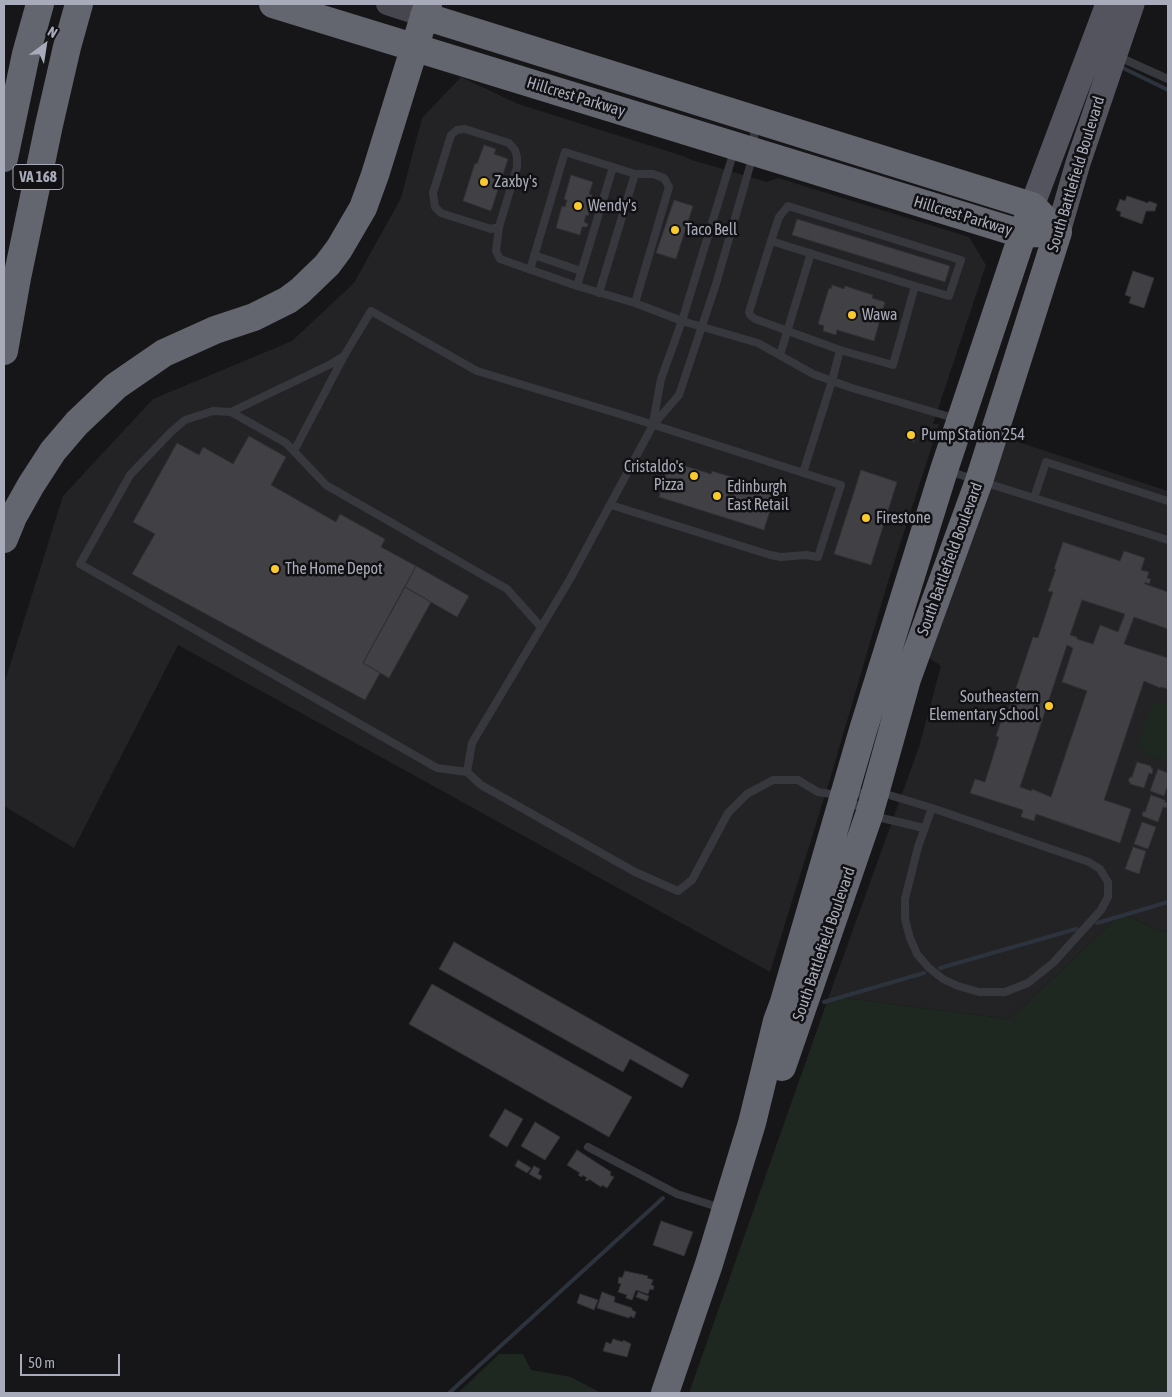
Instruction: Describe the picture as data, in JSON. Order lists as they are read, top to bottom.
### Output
{
  "streets": {
    "highway": ["Hillcrest Parkway", "South Battlefield Boulevard", "VA 168"]
  },
  "crossings": [
    ["Hillcrest Parkway", "South Battlefield Boulevard"]
  ],
  "places": [
    "Zaxby's",
    "Wendy's",
    "Taco Bell",
    "Wawa",
    "Pump Station 254",
    "Cristaldo's Pizza",
    "Edinburgh East Retail",
    "Firestone",
    "The Home Depot",
    "Southeastern Elementary School"
  ],
  "scale_bar": "50 m",
  "north": "top right"
}
